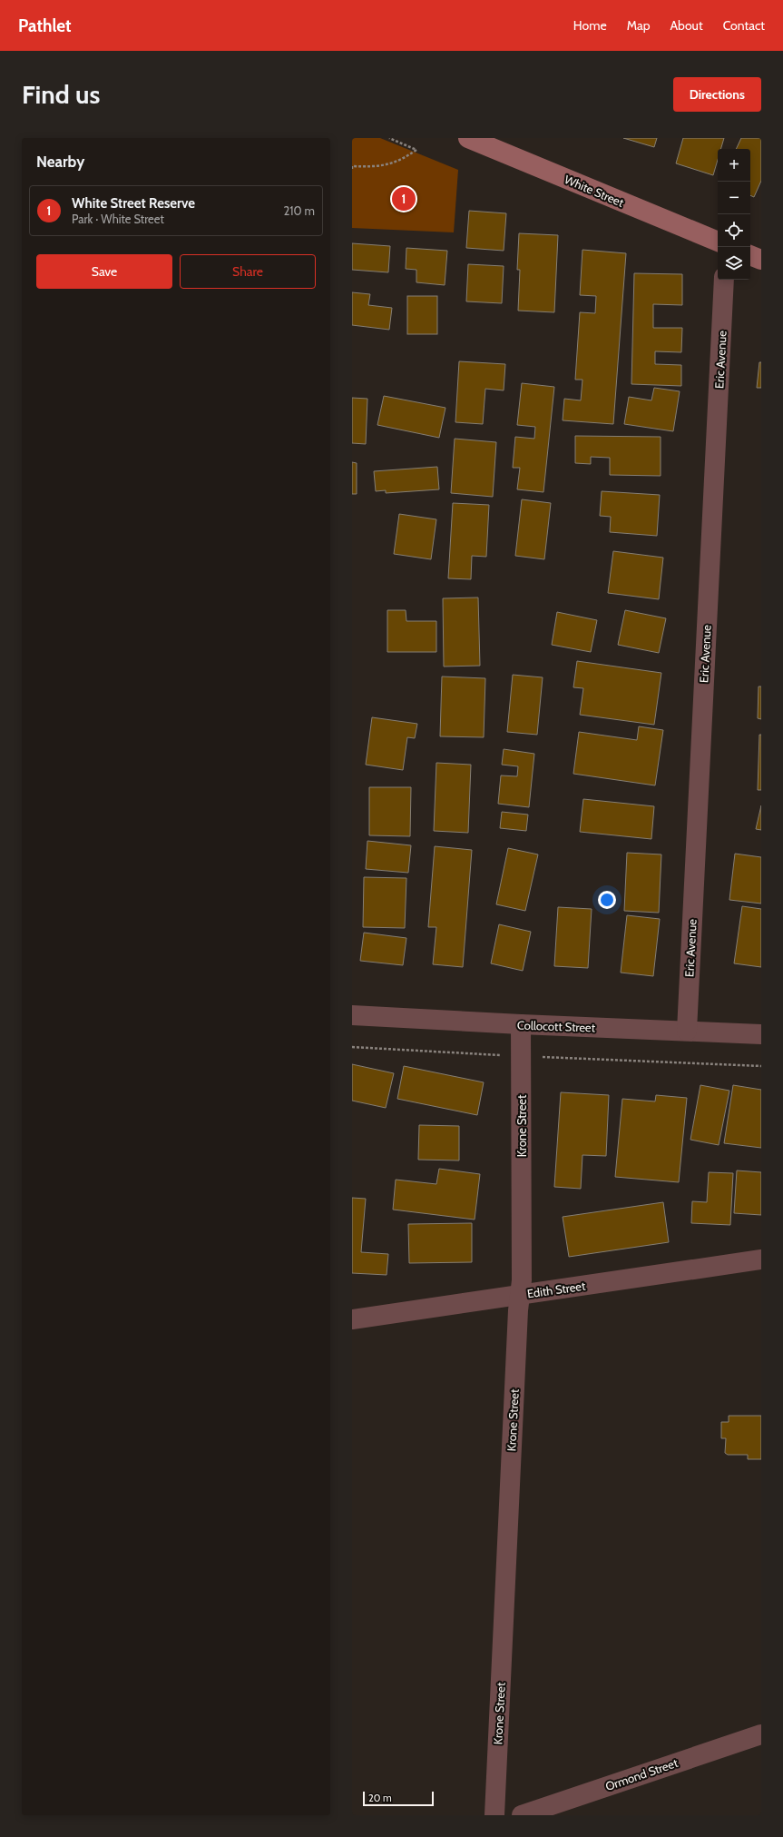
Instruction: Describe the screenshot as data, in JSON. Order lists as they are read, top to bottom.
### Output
{
  "streets": {
    "main road": ["White Street"],
    "street": [
      "Eric Avenue",
      "Collocott Street",
      "Krone Street",
      "Edith Street",
      "Ormond Street"
    ]
  },
  "crossings": [
    ["Eric Avenue", "Collocott Street"],
    ["Collocott Street", "Krone Street"],
    ["Krone Street", "Edith Street"]
  ],
  "scale_bar": "20 m",
  "page": {
    "header": "Pathlet",
    "nav": [
      "Home",
      "Map",
      "About",
      "Contact"
    ],
    "buttons": [
      "Directions",
      ["Save", "Share"]
    ],
    "title": "Find us",
    "heading": "Nearby",
    "map_buttons": ["+", "−"],
    "list": [
      {
        "mark": "1",
        "name": "White Street Reserve",
        "note": "Park · White Street",
        "value": "210 m"
      }
    ],
    "pins": "1",
    "scale": "20 m"
  }
}
